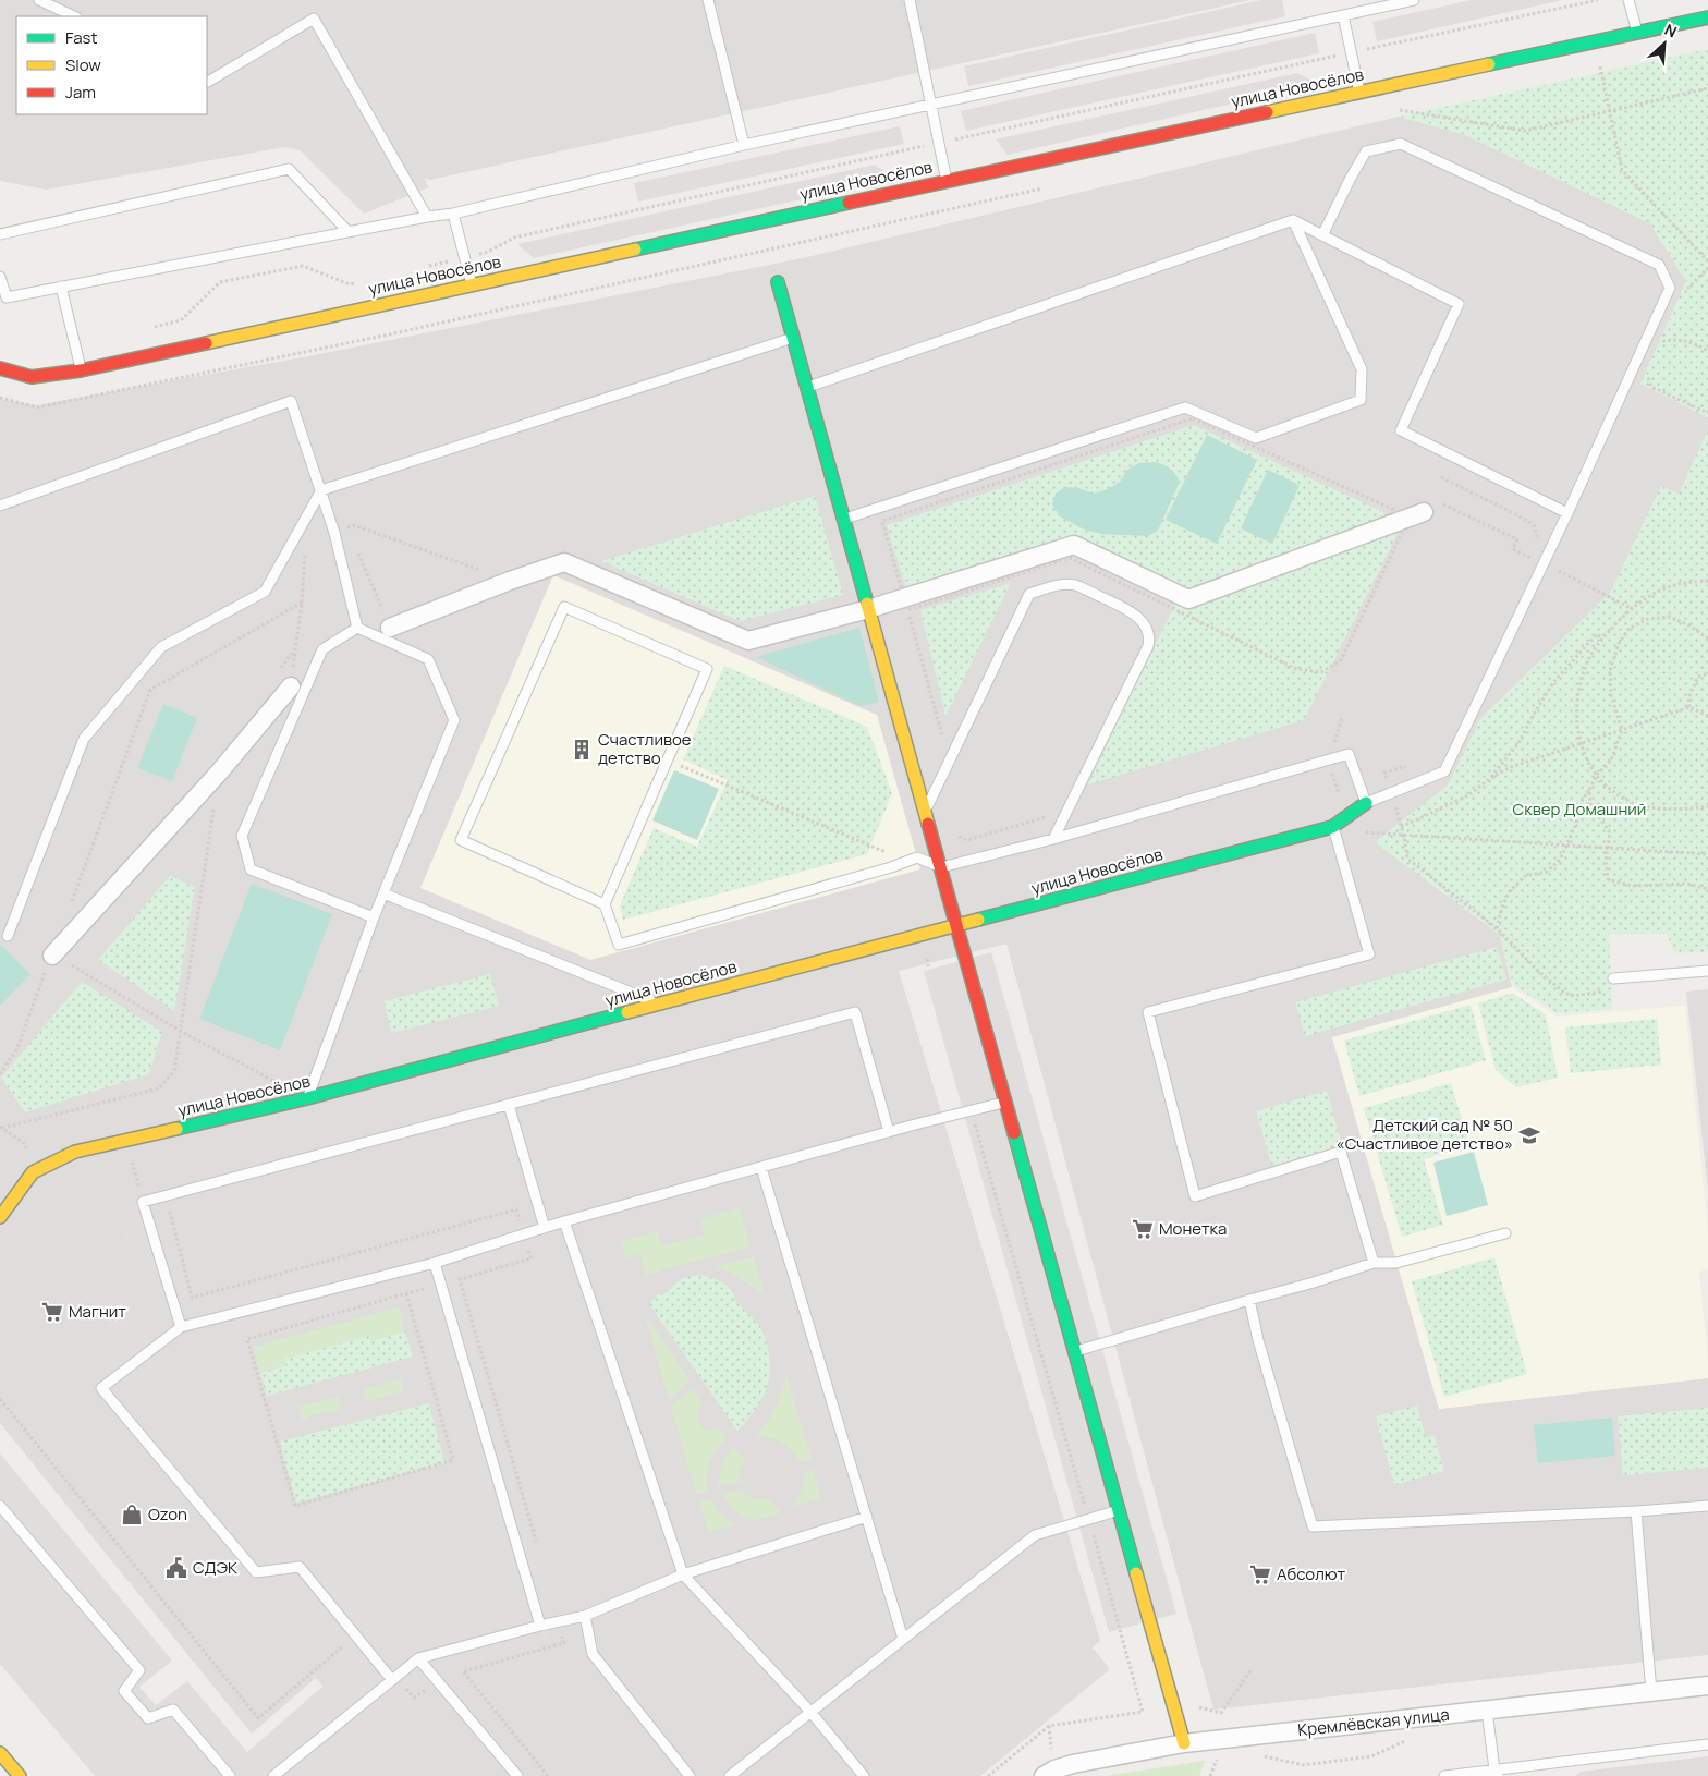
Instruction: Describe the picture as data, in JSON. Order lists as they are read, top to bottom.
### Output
{
  "streets": {
    "main road": ["улица Новосёлов"],
    "street": ["Кремлёвская улица"]
  },
  "parks": ["Сквер Домашний"],
  "places": {
    "building": ["Счастливое детство"],
    "school or university": ["Детский сад № 50 «Счастливое детство»"],
    "supermarket": ["Монетка", "Магнит", "Абсолют"],
    "shop": ["Ozon"],
    "public building": ["СДЭК"]
  },
  "legend": ["Fast", "Slow", "Jam"],
  "north": "top right"
}
